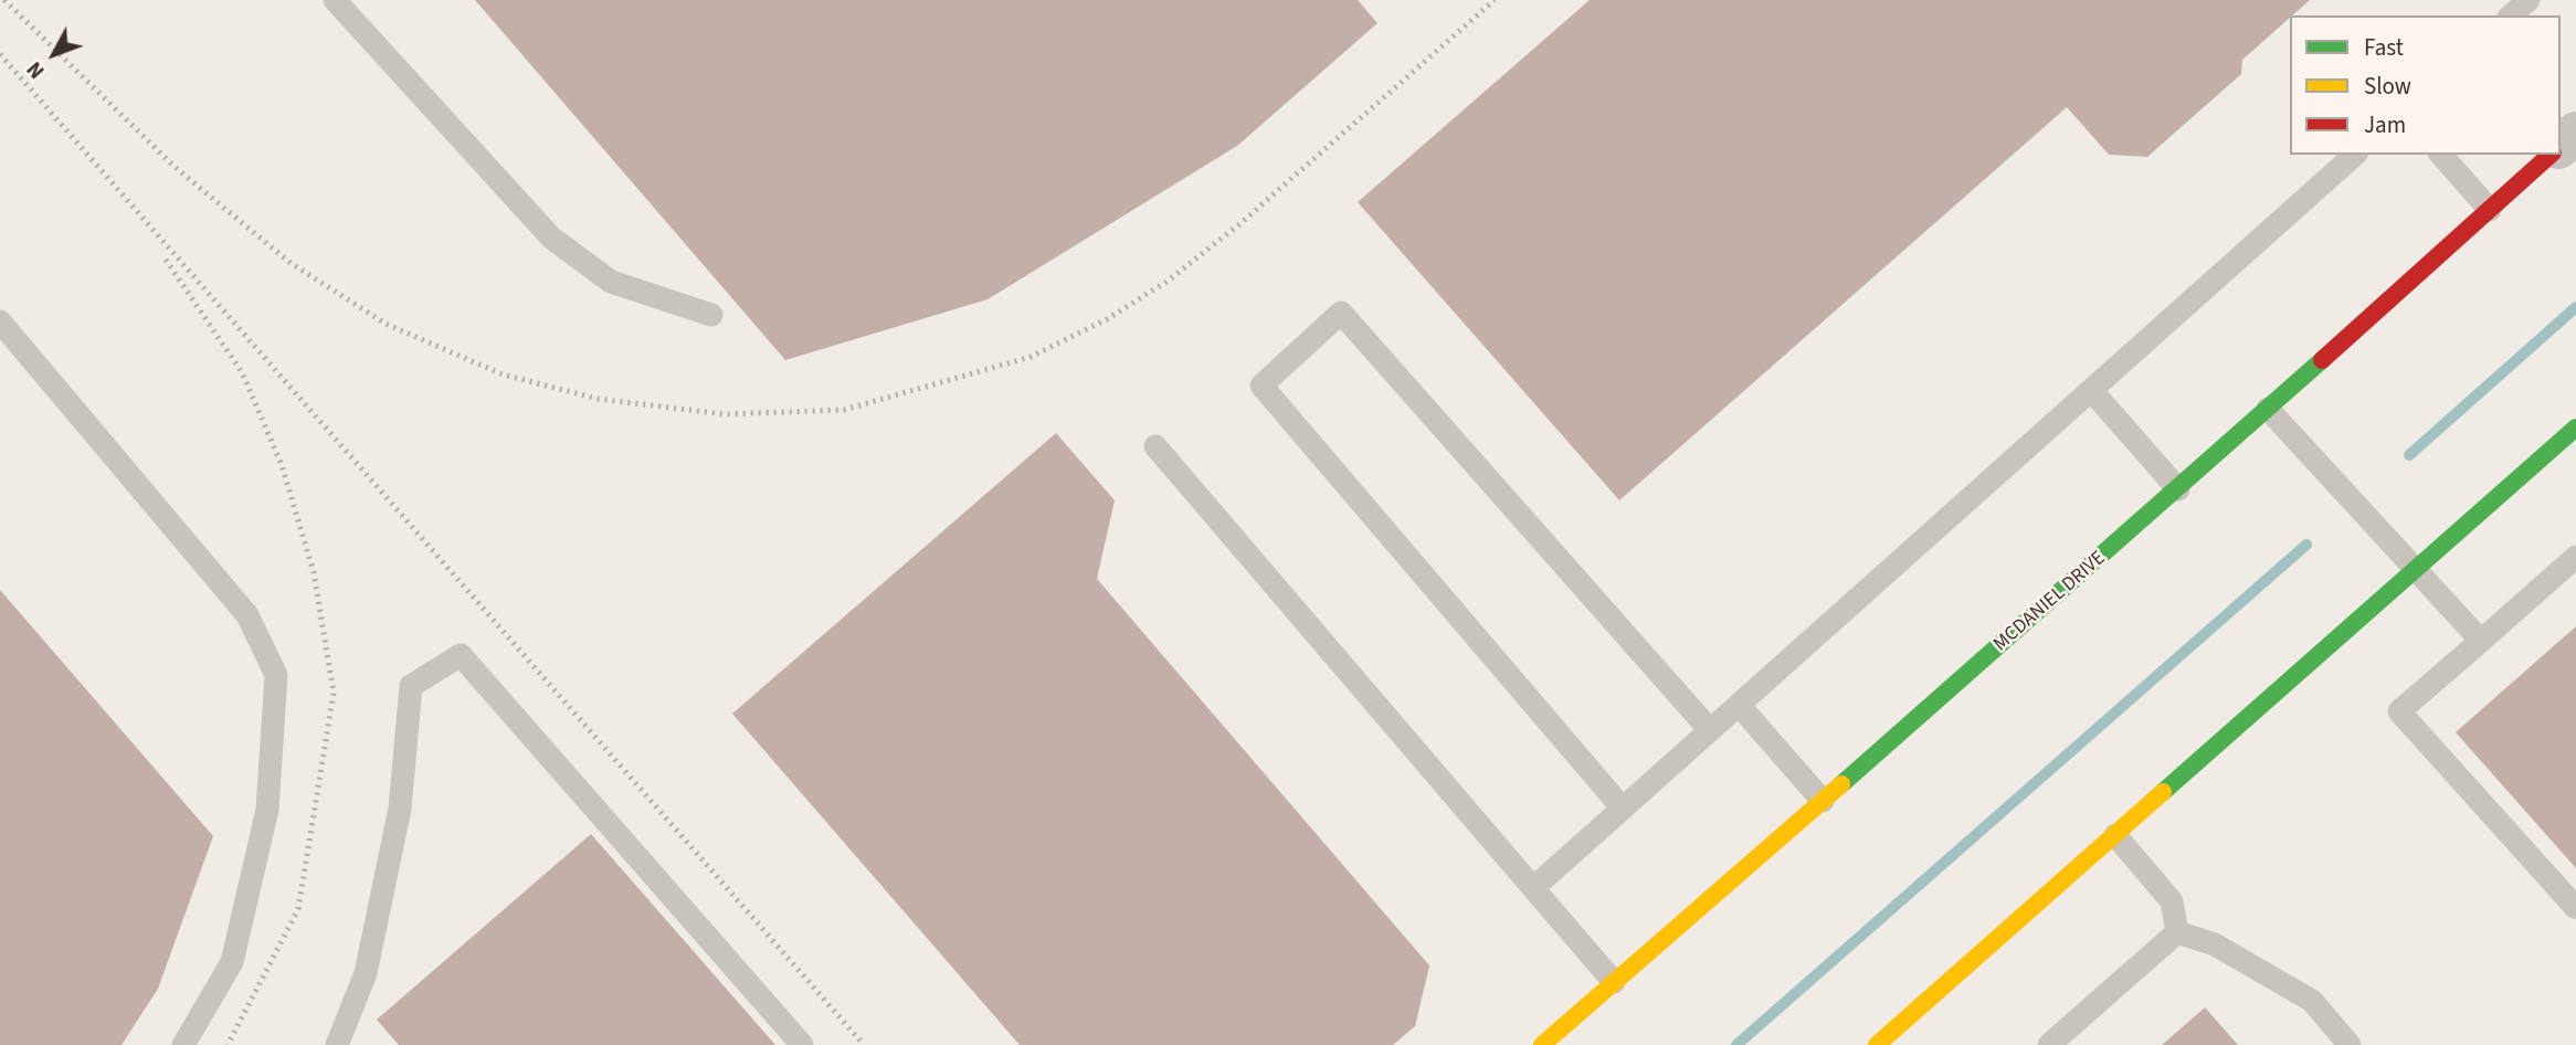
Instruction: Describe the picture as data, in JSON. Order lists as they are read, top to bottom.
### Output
{
  "streets": {
    "street": ["MCDANIEL DRIVE"]
  },
  "legend": ["Fast", "Slow", "Jam"],
  "north": "bottom left"
}
